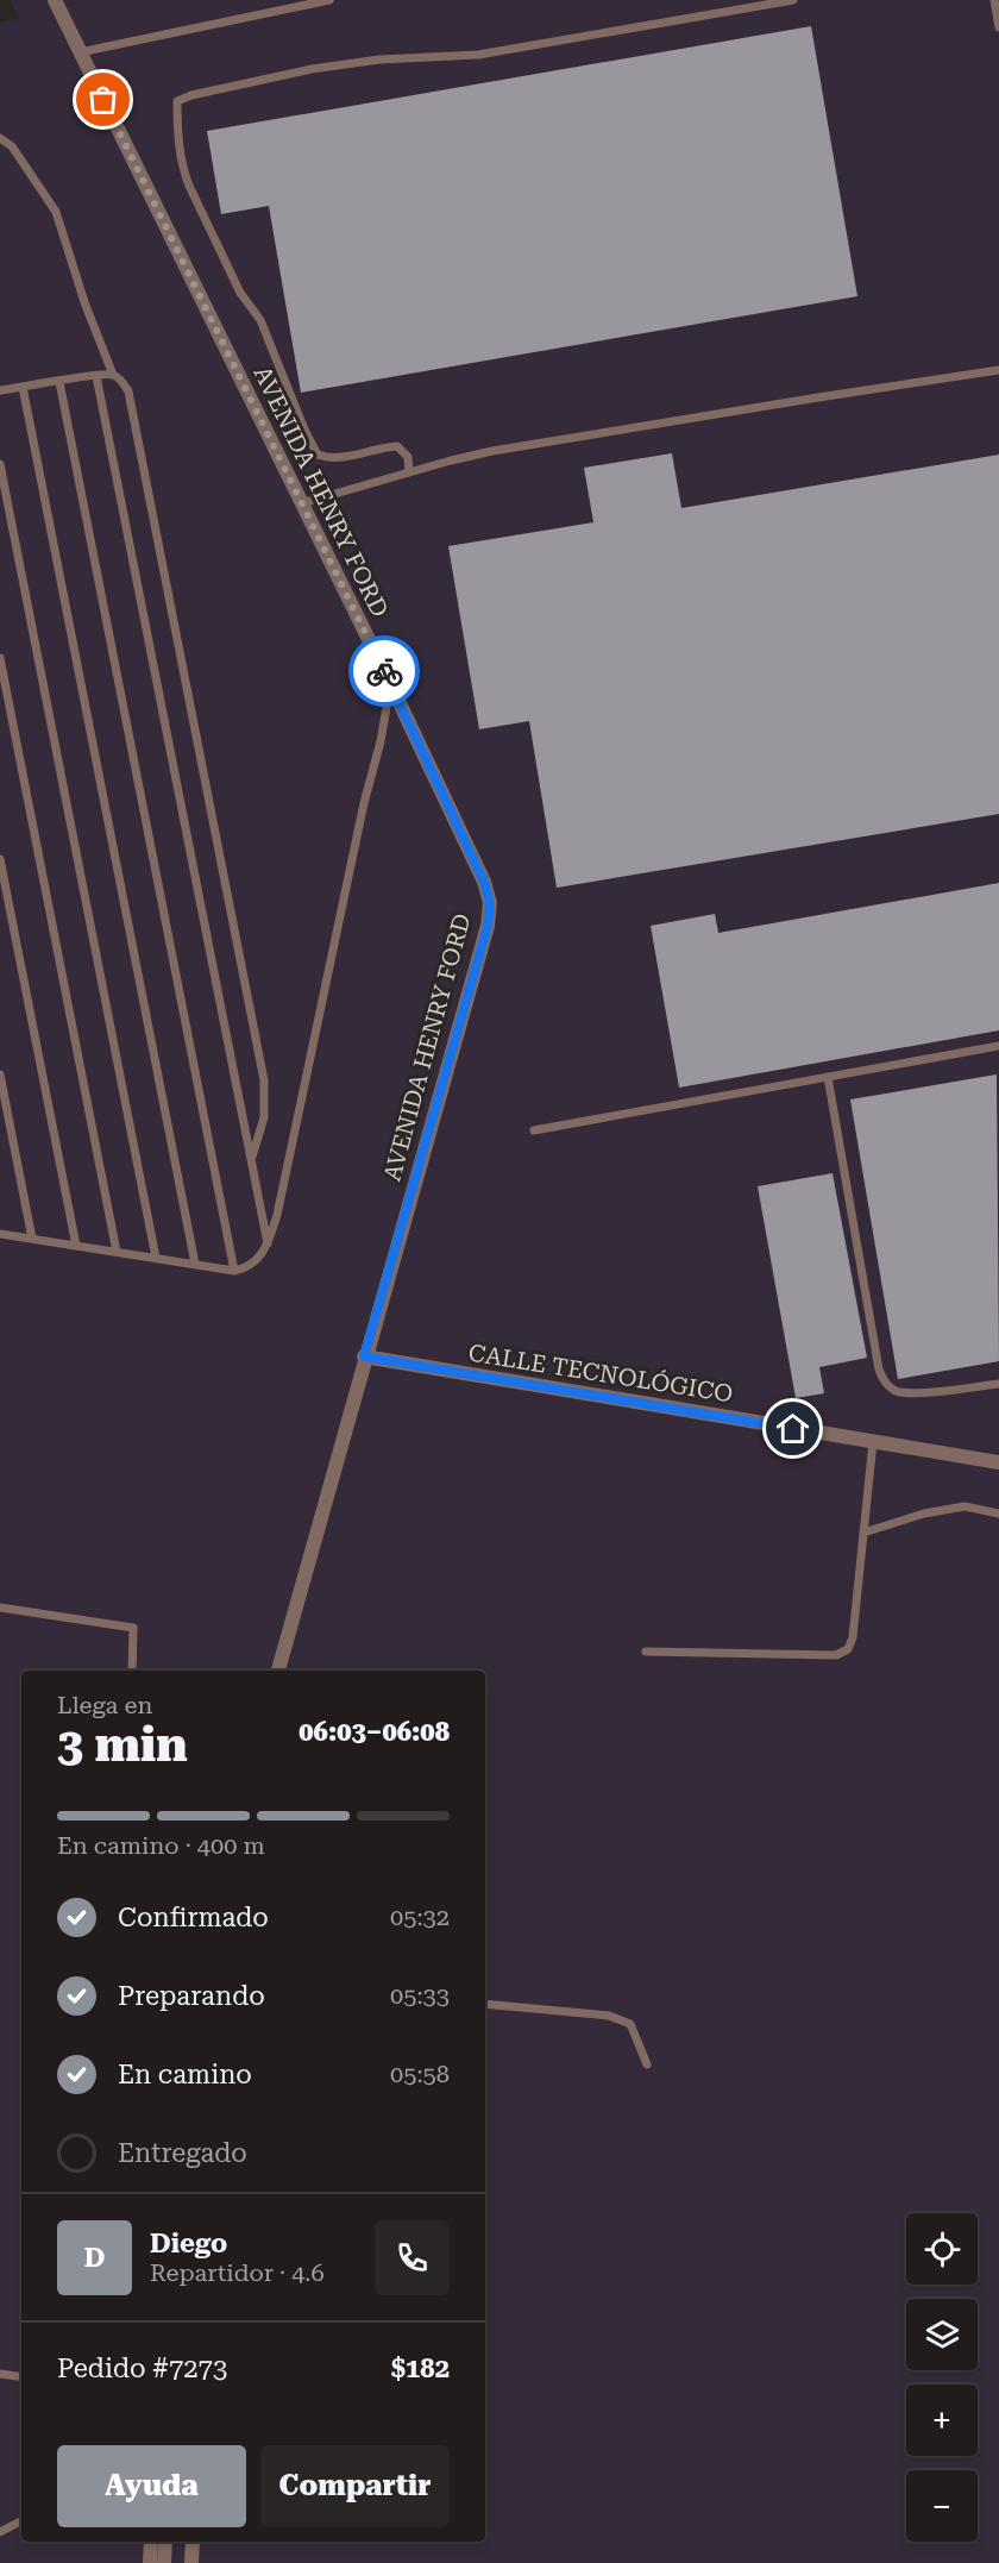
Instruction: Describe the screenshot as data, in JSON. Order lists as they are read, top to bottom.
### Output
{
  "streets": {
    "street": ["AVENIDA HENRY FORD", "CALLE TECNOLÓGICO"]
  },
  "crossings": [
    ["AVENIDA HENRY FORD", "CALLE TECNOLÓGICO"]
  ],
  "page": {
    "heading": ["3 min", "Llega en", "06:03–06:08"],
    "panel": [
      "Diego",
      "Repartidor · 4.6",
      "Pedido #7273",
      "$182"
    ],
    "bar": "En camino · 400 m",
    "list": [
      ["Confirmado", "05:32"],
      ["Preparando", "05:33"],
      ["En camino", "05:58"],
      "Entregado"
    ],
    "map_buttons": ["+", "−"],
    "round": "D",
    "buttons": ["Ayuda", "Compartir"]
  }
}
